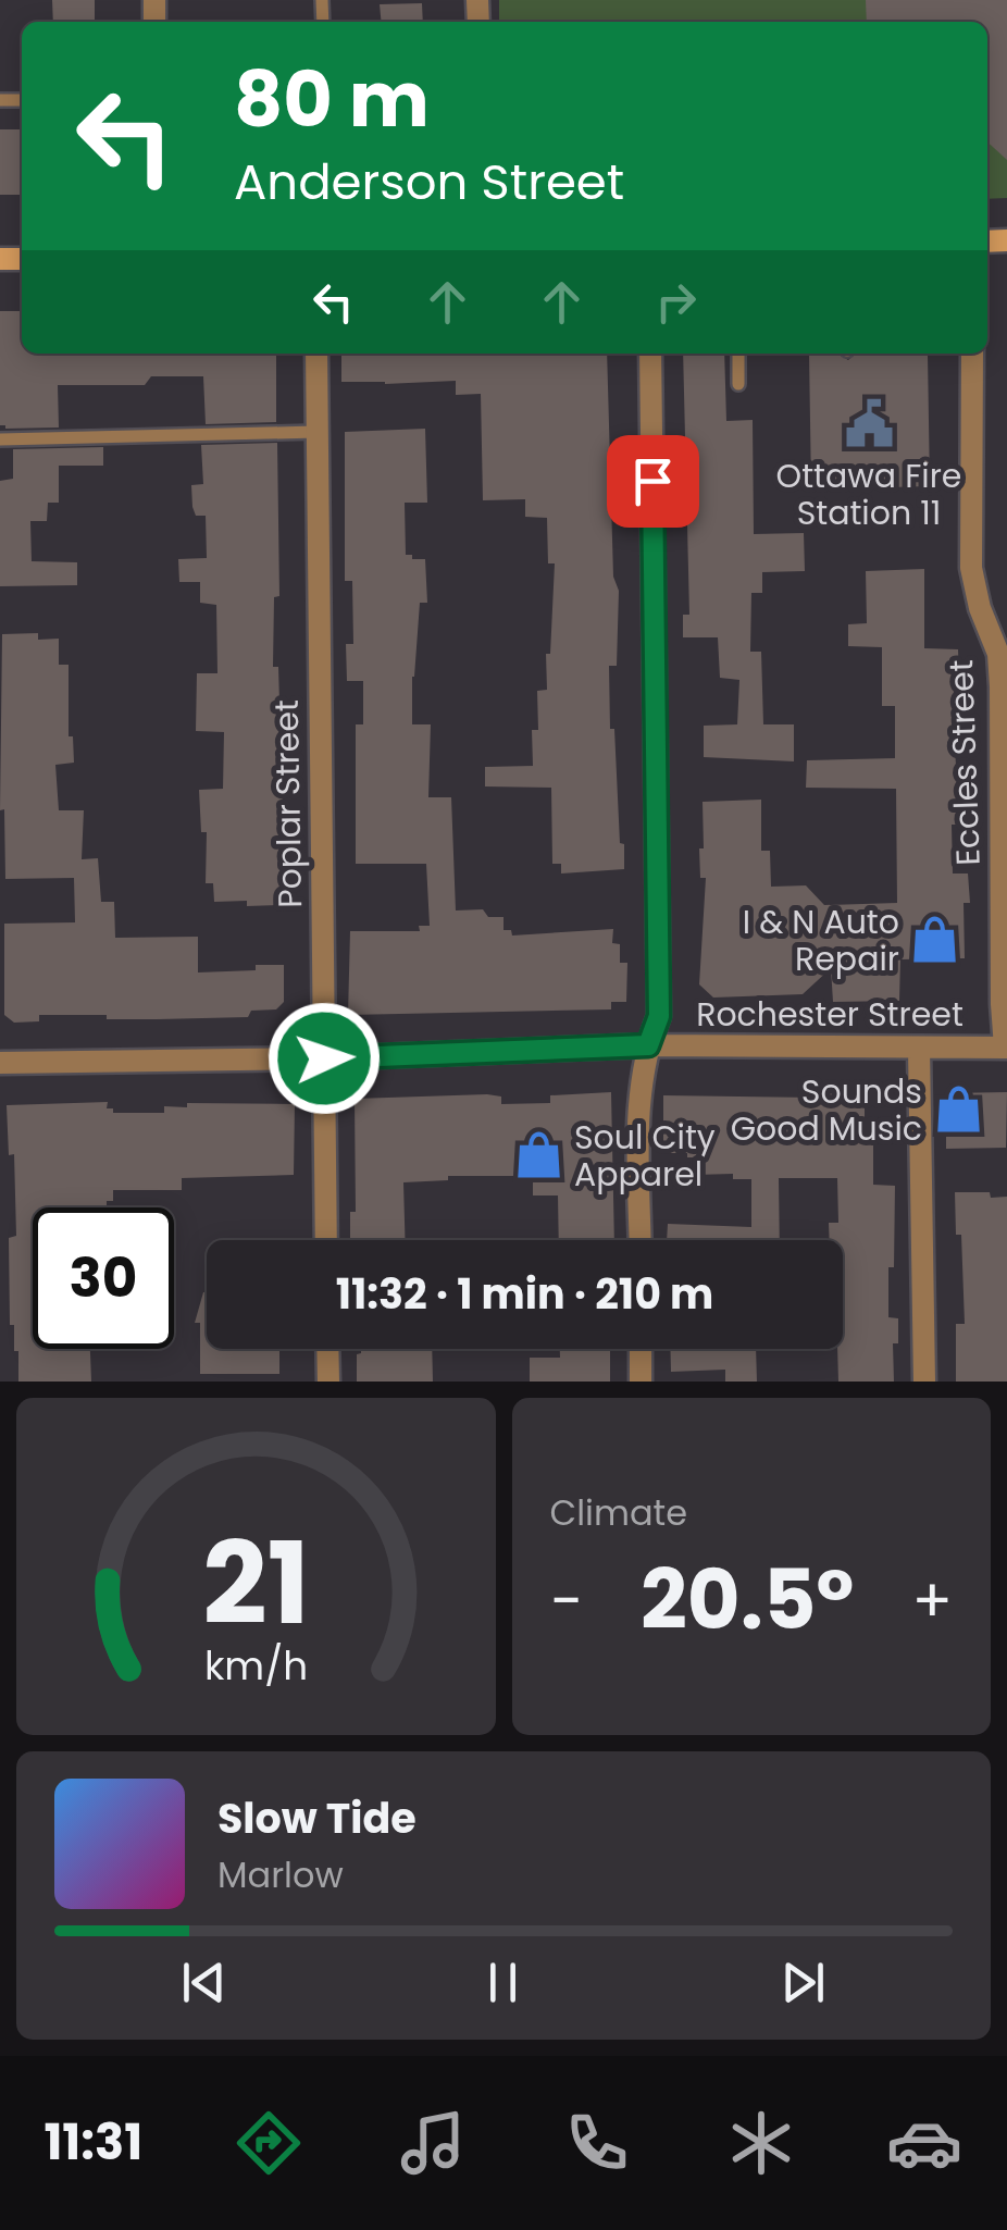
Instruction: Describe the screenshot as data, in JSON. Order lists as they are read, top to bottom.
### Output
{
  "streets": {
    "street": ["Eccles Street", "Poplar Street", "Rochester Street"]
  },
  "crossings": [
    ["Eccles Street", "Rochester Street"],
    ["Poplar Street", "Rochester Street"]
  ],
  "places": {
    "public building": ["Ottawa Fire Station 11"],
    "shop": ["I & N Auto Repair", "Sounds Good Music", "Soul City Apparel"]
  },
  "page": {
    "turn": ["80 m", "Anderson Street"],
    "limit": "30",
    "trip": "11:32 · 1 min · 210 m",
    "tile": "Climate",
    "heat": ["−", "20.5°", "+"],
    "song": ["Slow Tide", "Marlow"],
    "tabs": "11:31",
    "gauge": ["21", "km/h"]
  }
}
